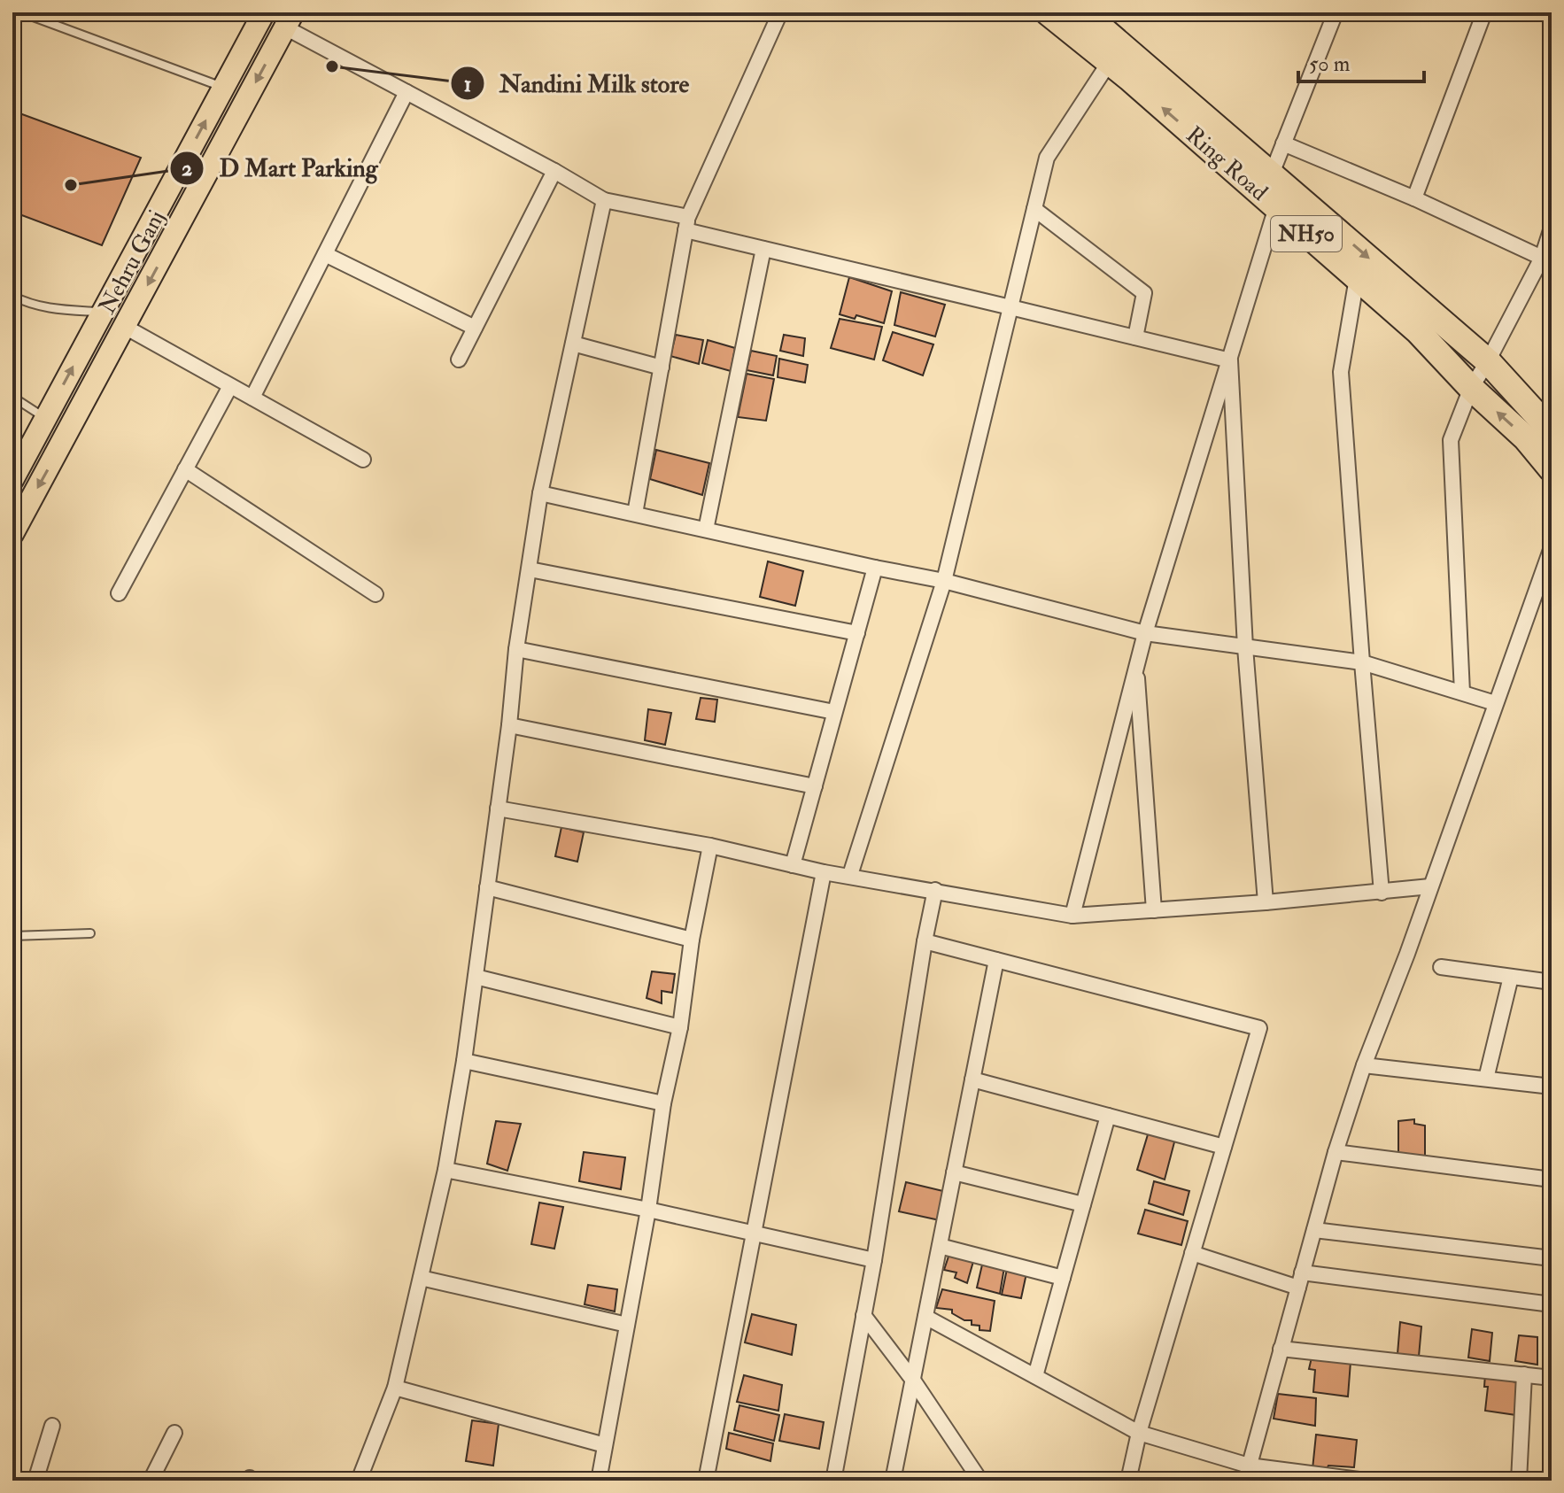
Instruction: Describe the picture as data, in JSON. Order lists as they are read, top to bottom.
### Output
{
  "streets": {
    "highway": ["Ring Road", "NH50"],
    "main road": ["Nehru Ganj"]
  },
  "places": ["Nandini Milk store", "D Mart Parking"],
  "scale_bar": "50 m"
}
